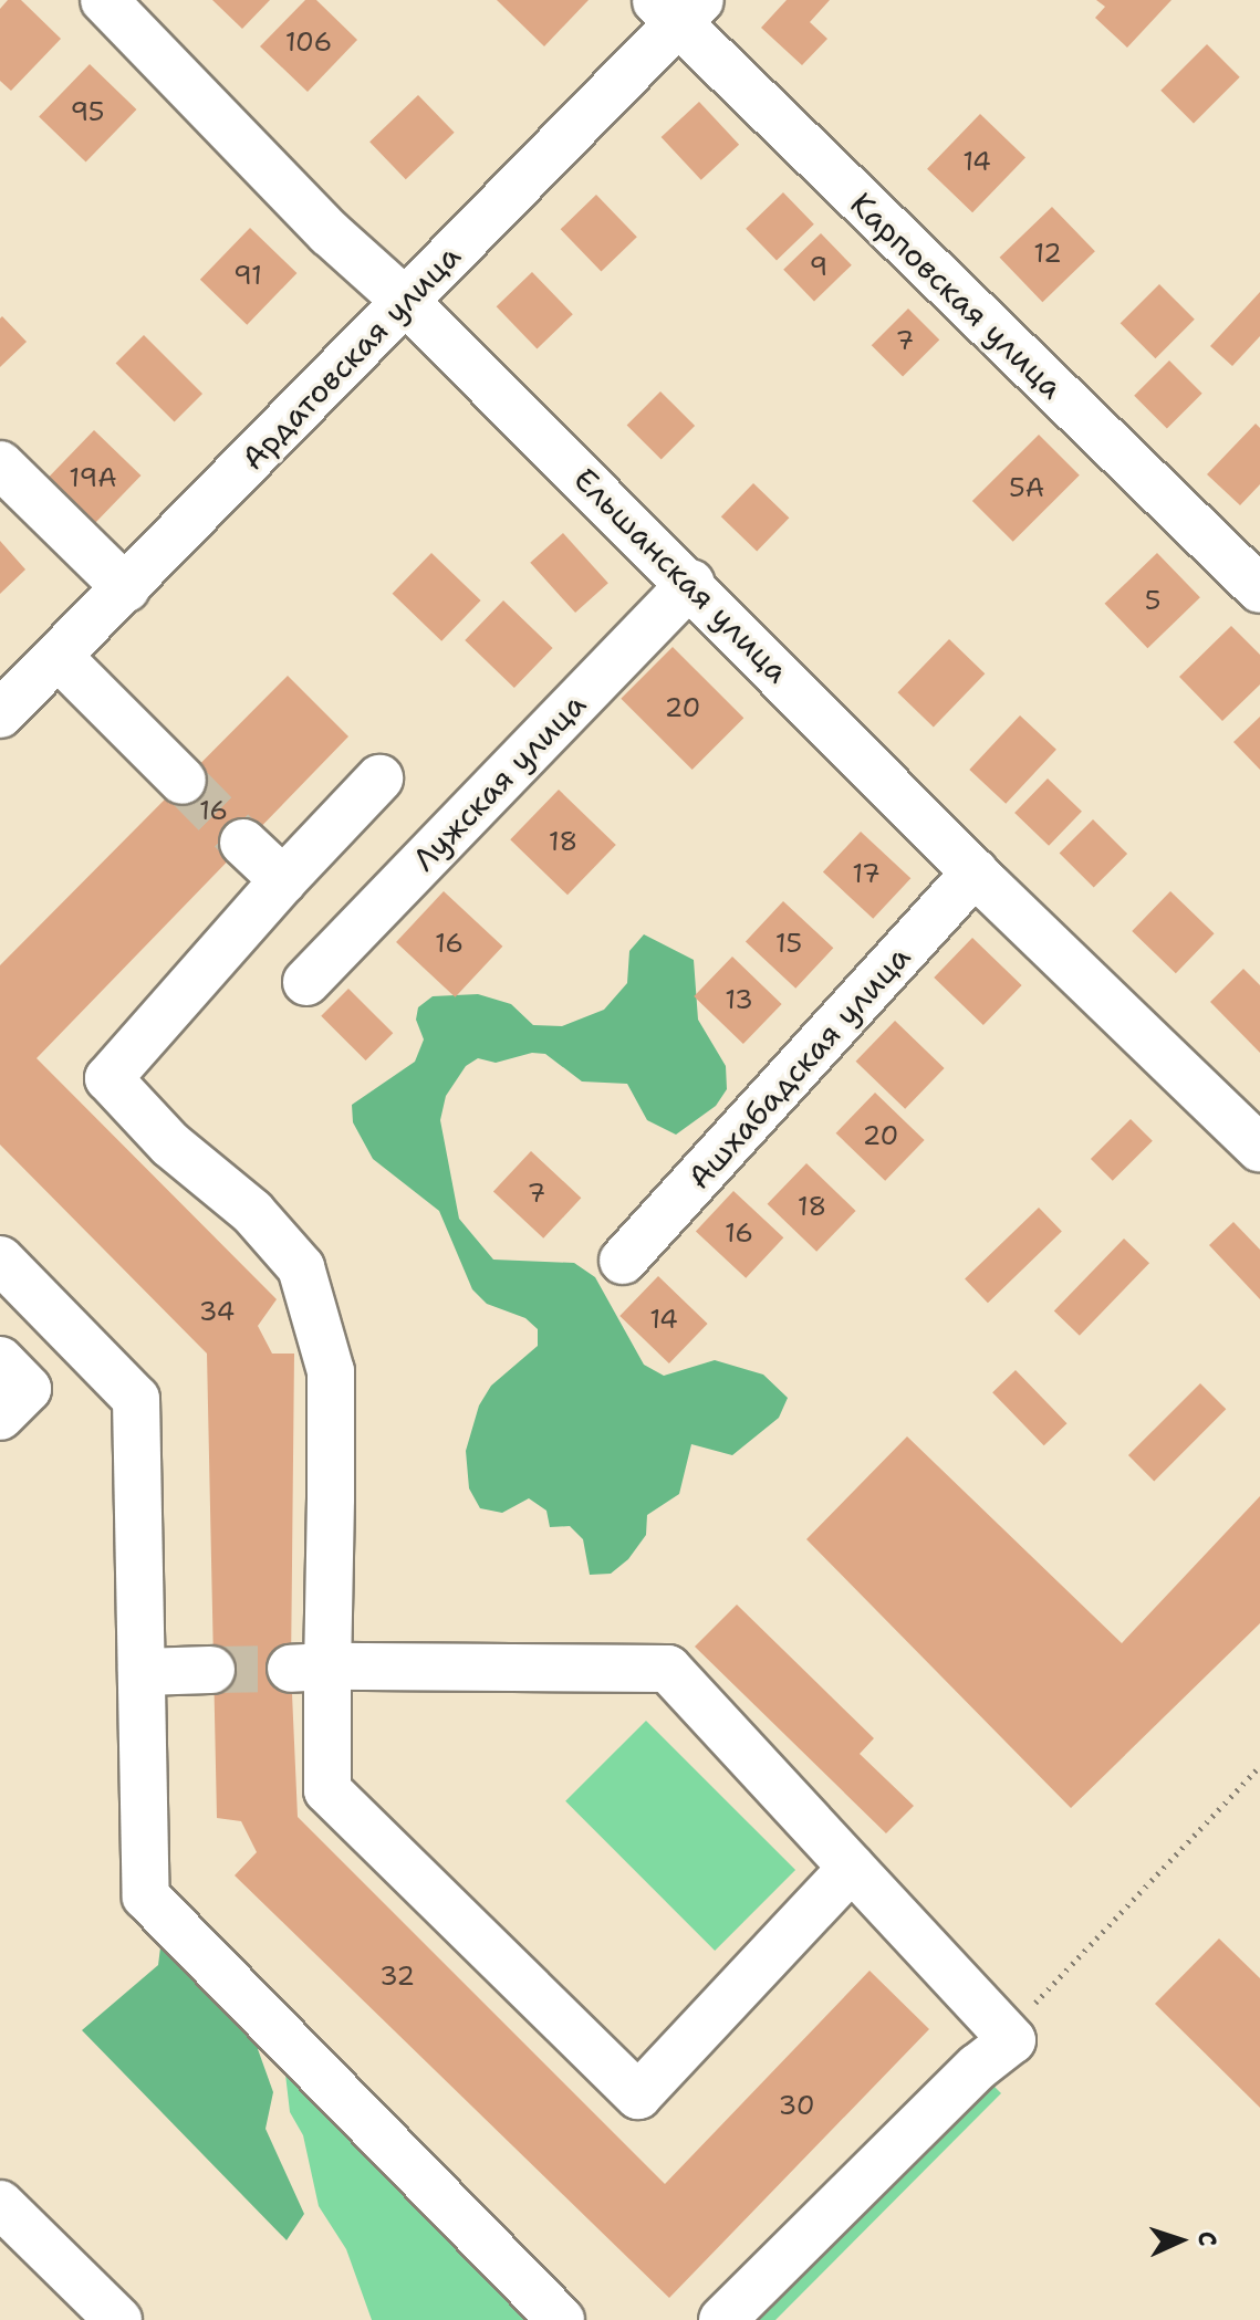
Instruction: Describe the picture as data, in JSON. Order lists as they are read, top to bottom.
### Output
{
  "streets": {
    "street": [
      "Карповская улица",
      "Ардатовская улица",
      "Ельшанская улица",
      "Лужская улица",
      "Ашхабадская улица"
    ]
  },
  "crossings": [
    ["Карповская улица", "Ардатовская улица"],
    ["Ардатовская улица", "Ельшанская улица"],
    ["Ельшанская улица", "Лужская улица"],
    ["Ельшанская улица", "Ашхабадская улица"]
  ],
  "house_numbers": [
    "106",
    "95",
    "14",
    "12",
    "9",
    "91",
    "7",
    "19А",
    "5А",
    "5",
    "20",
    "16",
    "18",
    "17",
    "16",
    "15",
    "13",
    "20",
    "7",
    "18",
    "16",
    "34",
    "14",
    "32",
    "30"
  ],
  "north": "right"
}
